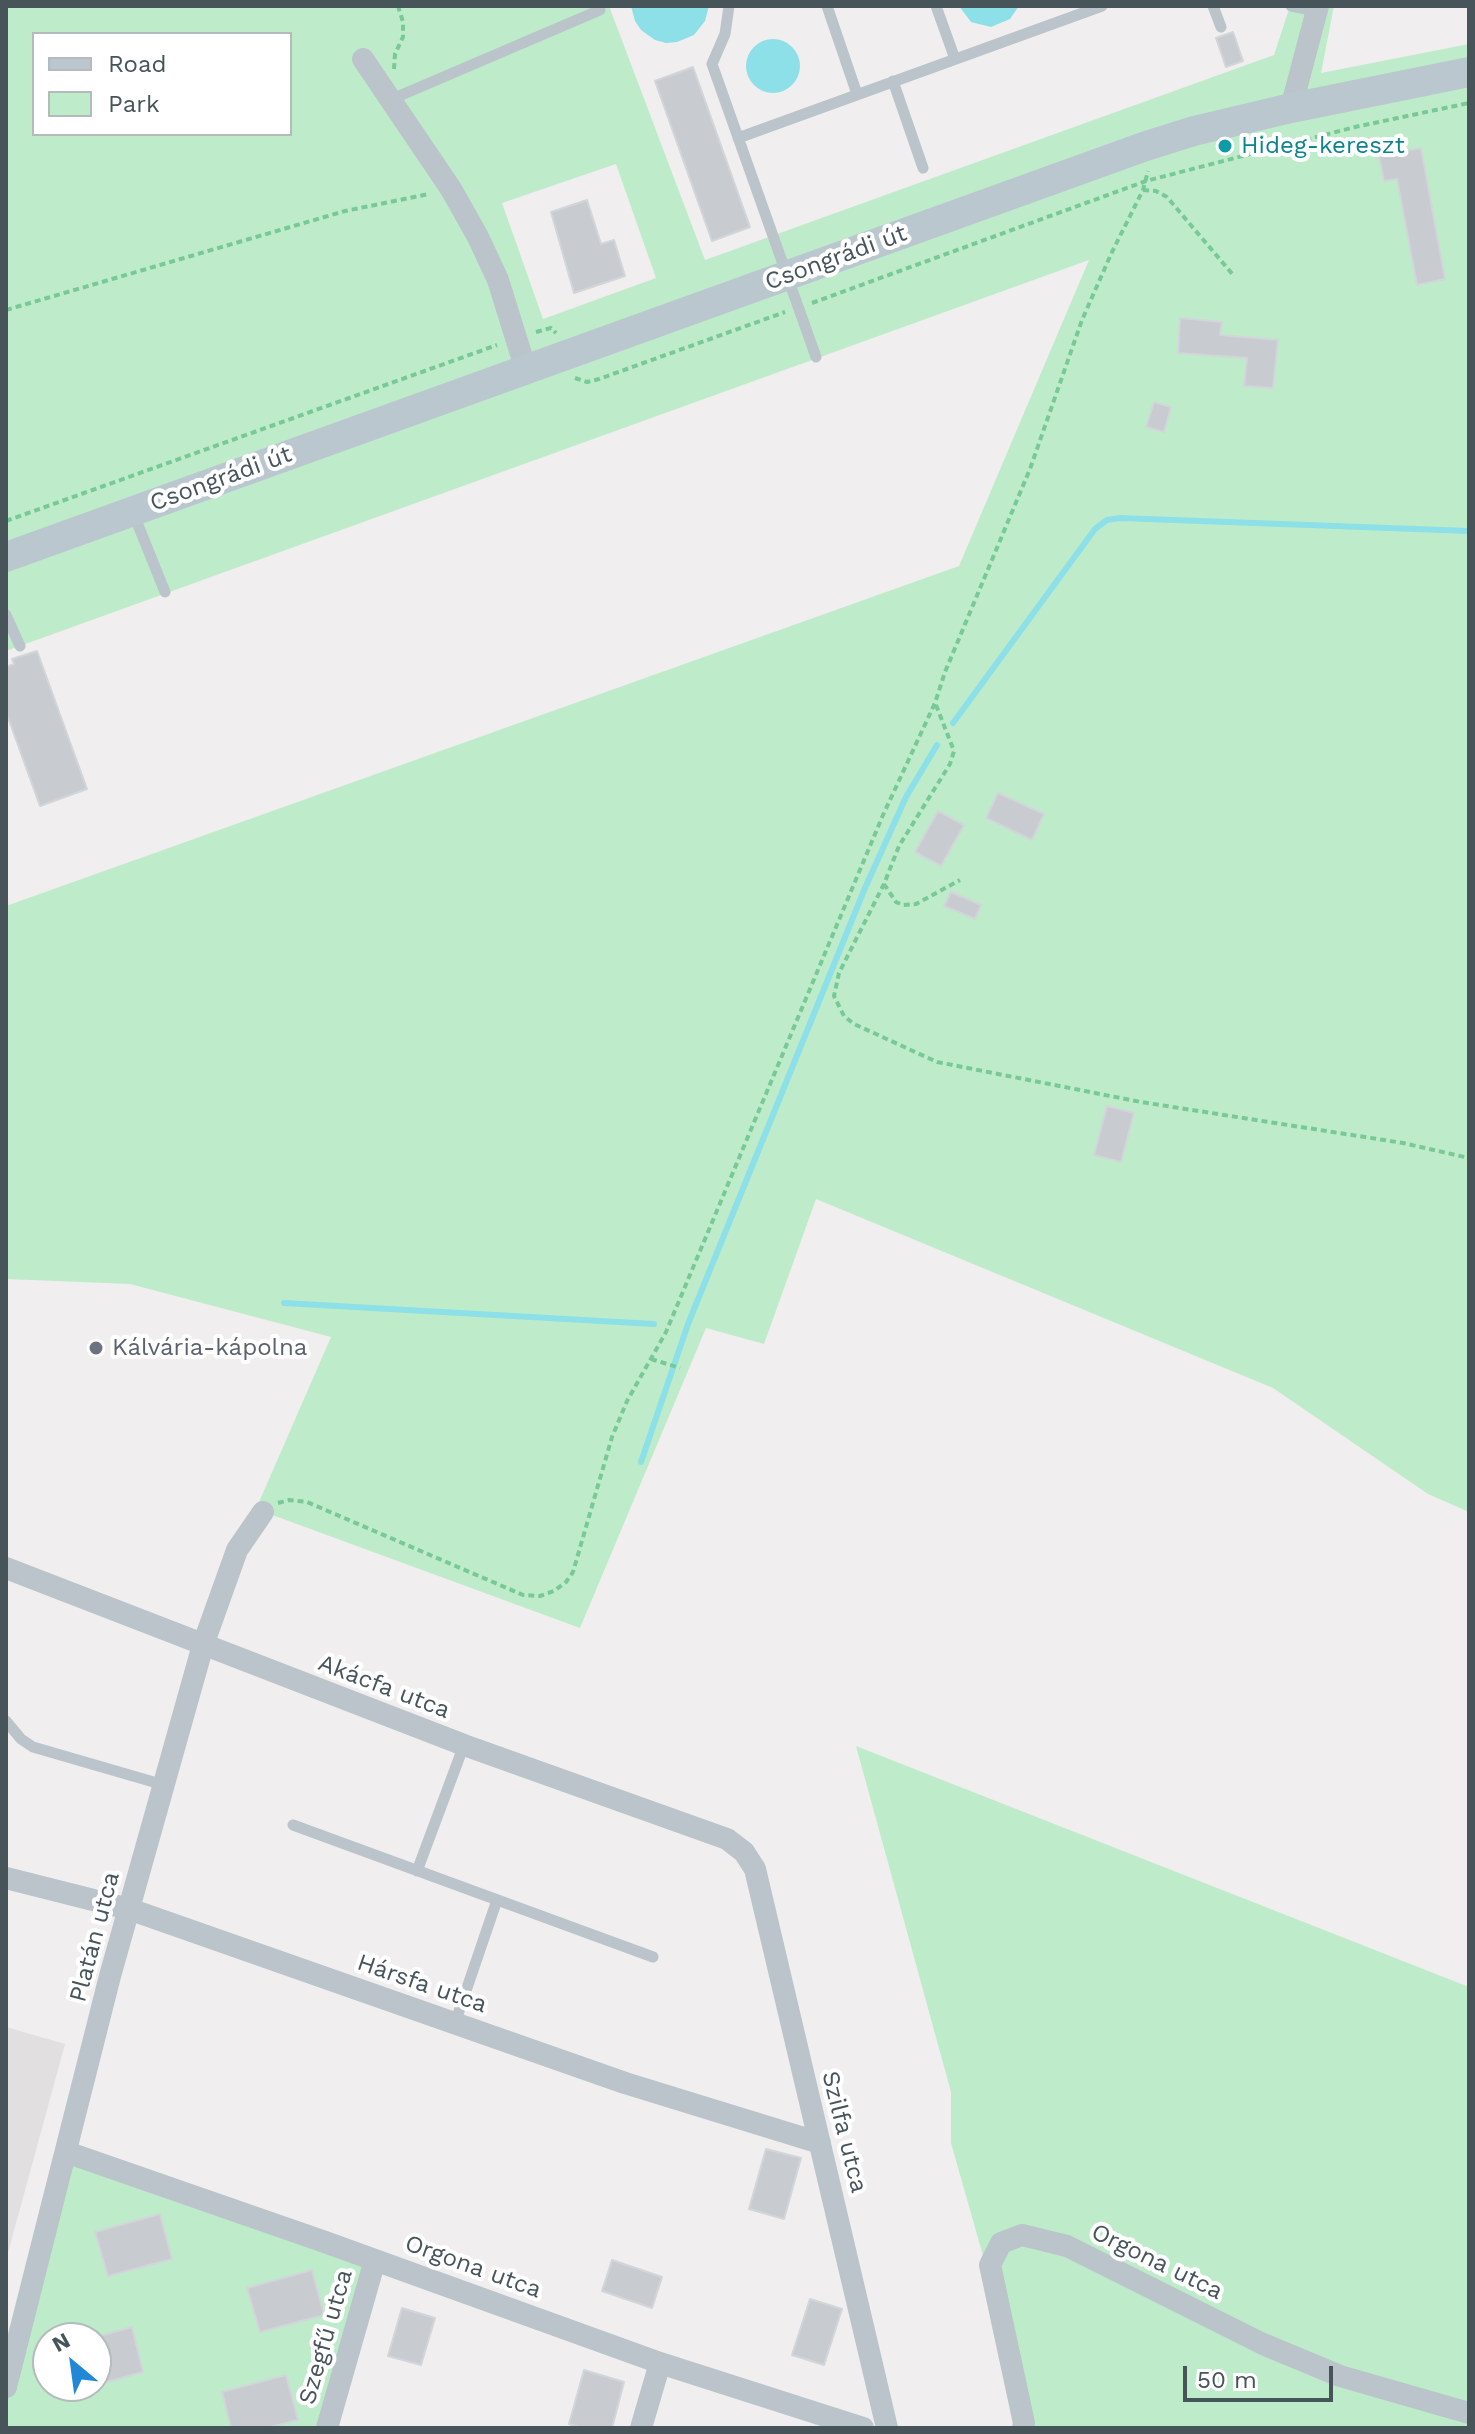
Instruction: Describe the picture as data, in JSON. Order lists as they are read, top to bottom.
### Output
{
  "streets": {
    "main road": ["Csongrádi út"],
    "street": [
      "Akácfa utca",
      "Platán utca",
      "Hársfa utca",
      "Szilfa utca",
      "Orgona utca",
      "Szegfű utca"
    ]
  },
  "crossings": [
    ["Akácfa utca", "Platán utca"],
    ["Akácfa utca", "Szilfa utca"],
    ["Platán utca", "Hársfa utca"],
    ["Platán utca", "Orgona utca"],
    ["Hársfa utca", "Szilfa utca"],
    ["Orgona utca", "Szegfű utca"]
  ],
  "places": ["Hideg-kereszt", "Kálvária-kápolna"],
  "legend": ["Road", "Park"],
  "scale_bar": "50 m",
  "north": "top left"
}
